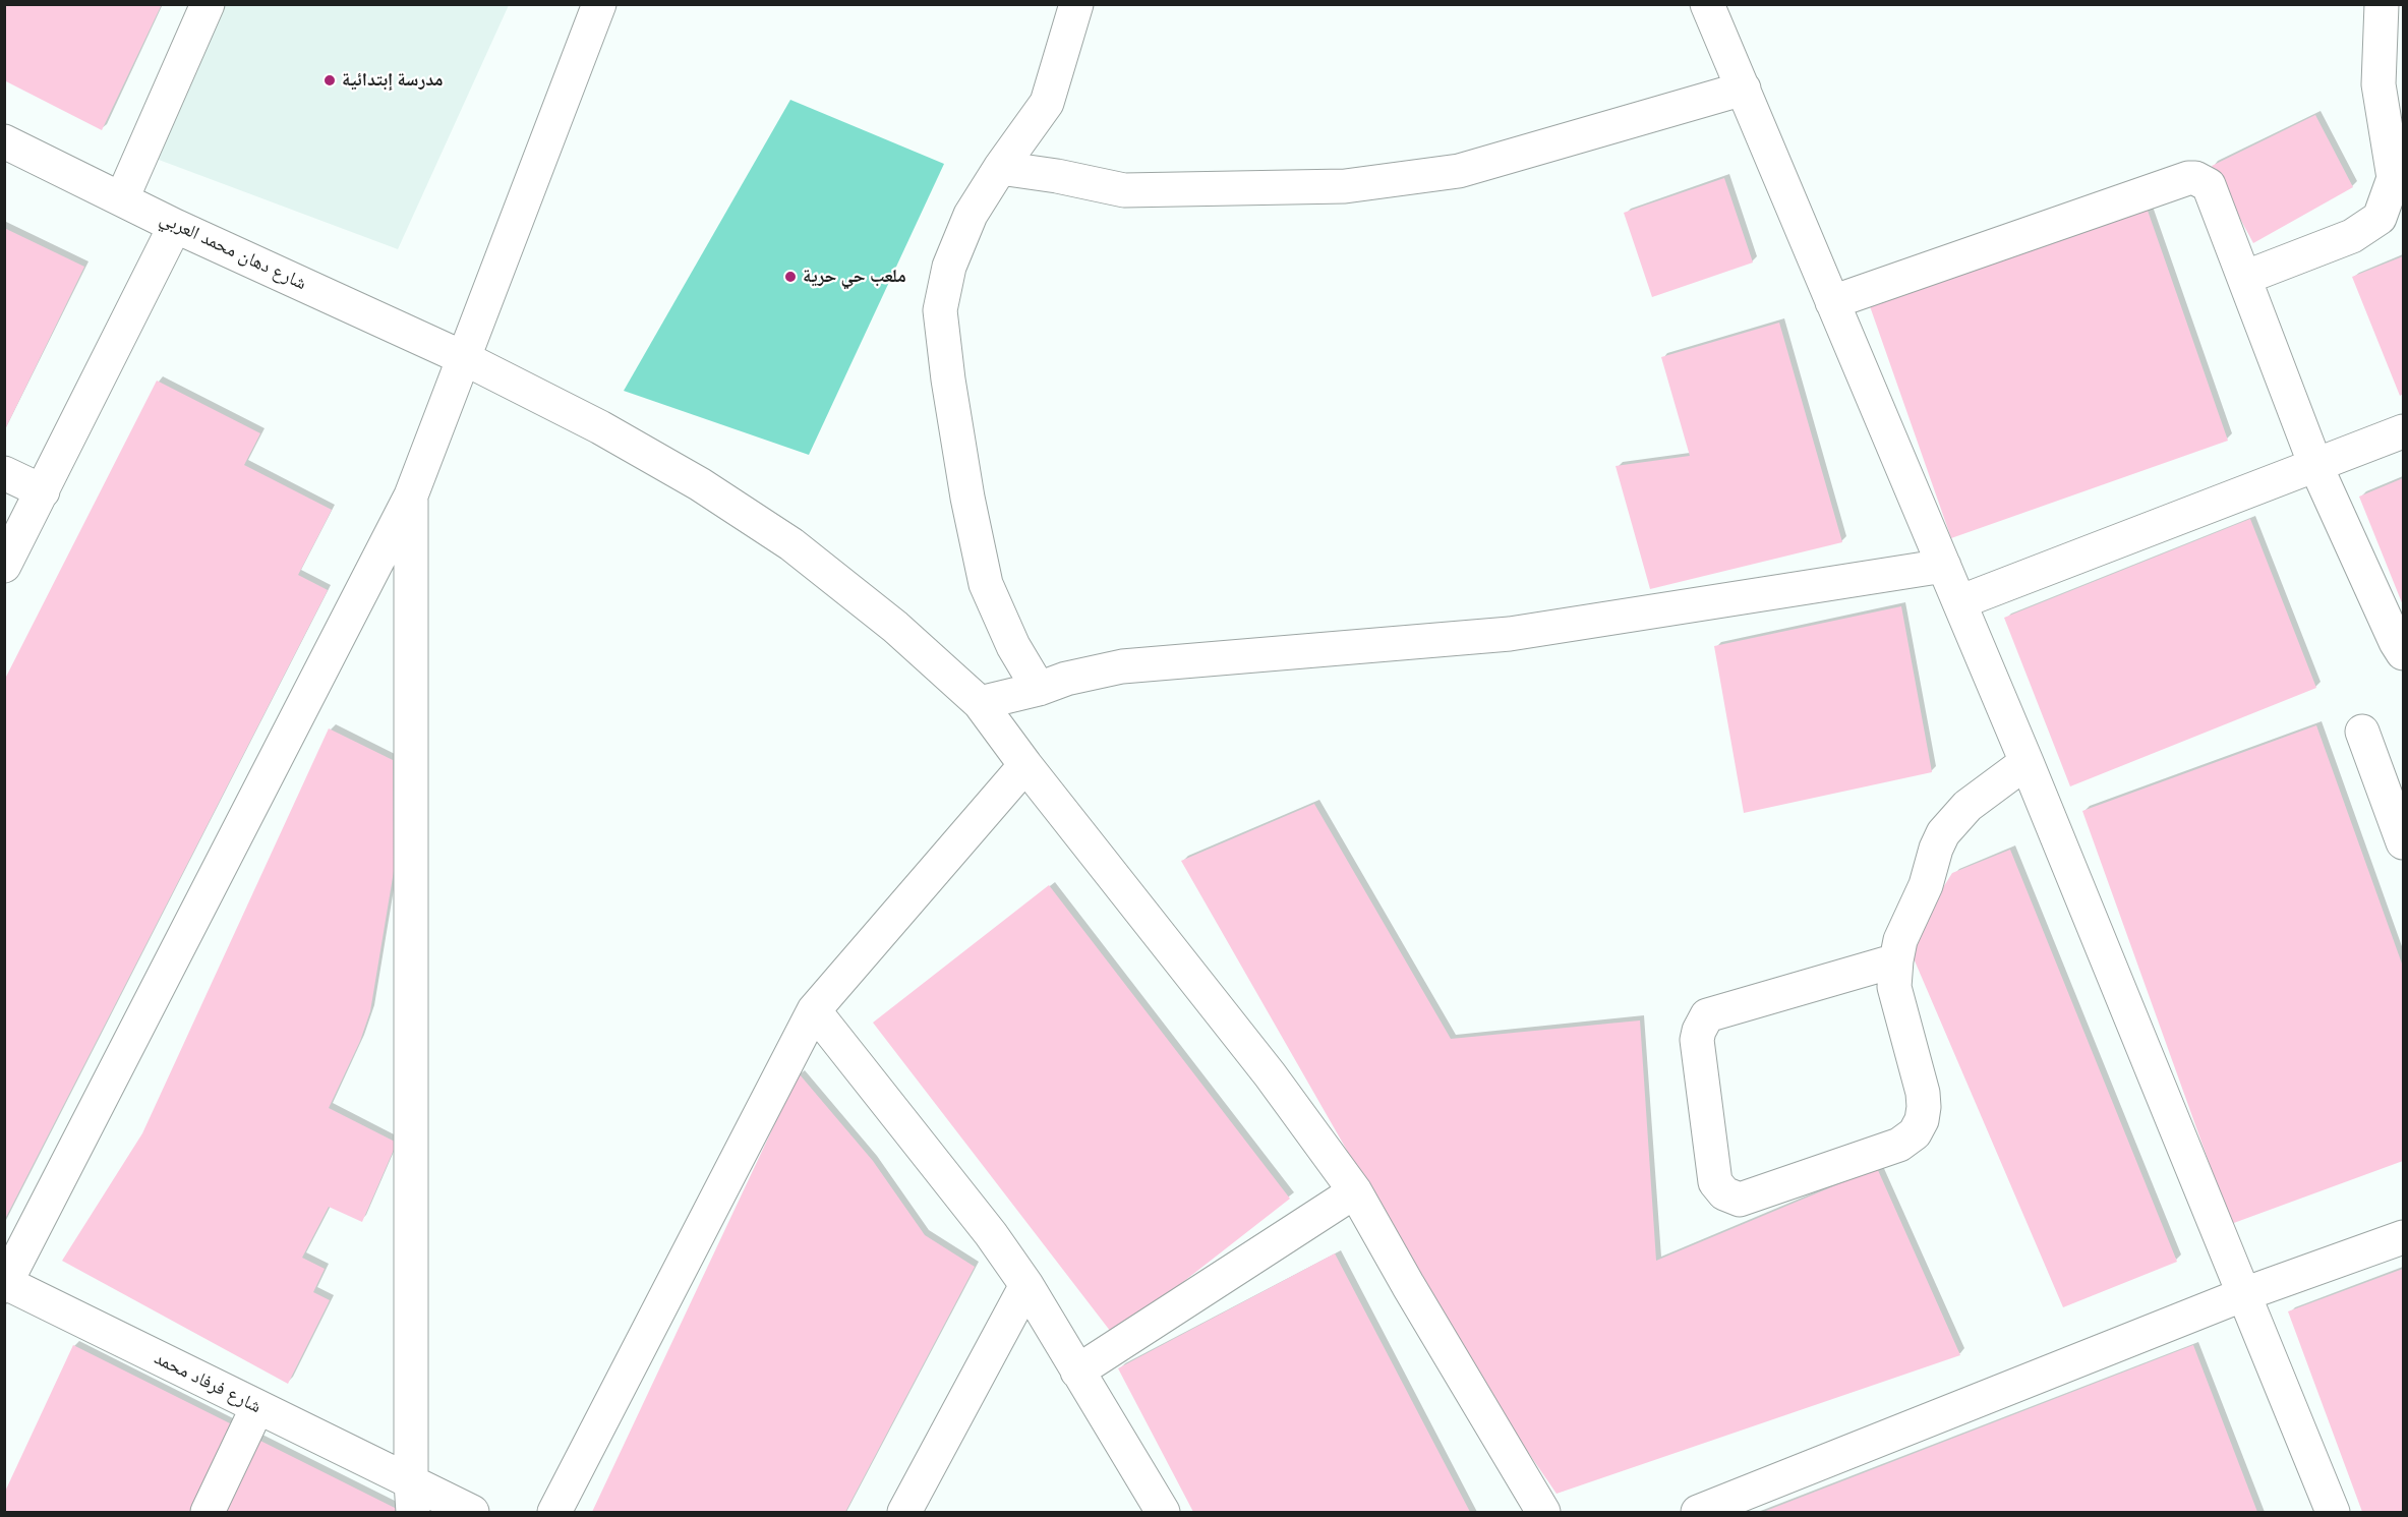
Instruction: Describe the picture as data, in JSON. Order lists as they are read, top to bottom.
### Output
{
  "streets": {
    "street": ["شارع دهان محمد العربي", "شارع فرفاد محمد"]
  },
  "places": ["مدرسة إبتدائية", "ملعب حي حرية"]
}
